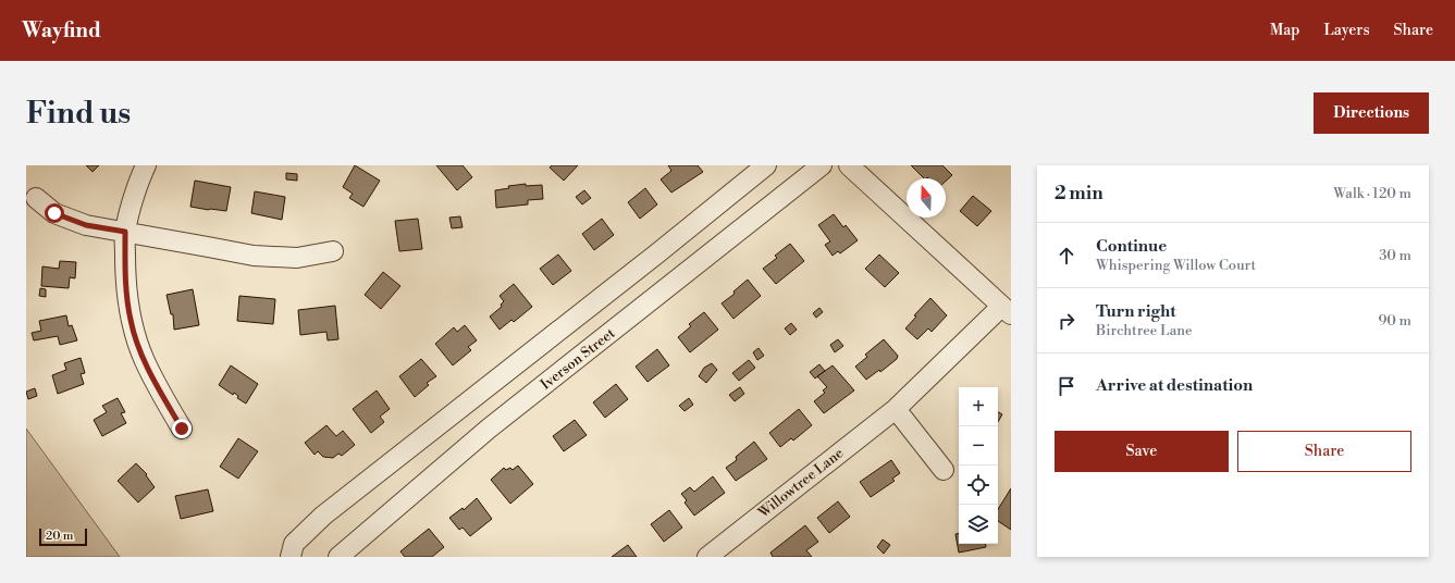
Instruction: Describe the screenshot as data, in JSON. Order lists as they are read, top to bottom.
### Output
{
  "streets": {
    "street": ["Iverson Street", "Willowtree Lane"]
  },
  "scale_bar": "20 m",
  "north": "top",
  "page": {
    "header": "Wayfind",
    "nav": ["Map", "Layers", "Share"],
    "buttons": [
      "Directions",
      ["Save", "Share"]
    ],
    "title": "Find us",
    "heading": ["2 min", "Walk · 120 m"],
    "list": [
      ["Continue", "Whispering Willow Court", "30 m"],
      ["Turn right", "Birchtree Lane", "90 m"],
      "Arrive at destination"
    ],
    "map_buttons": ["+", "−"],
    "scale": "20 m"
  }
}
